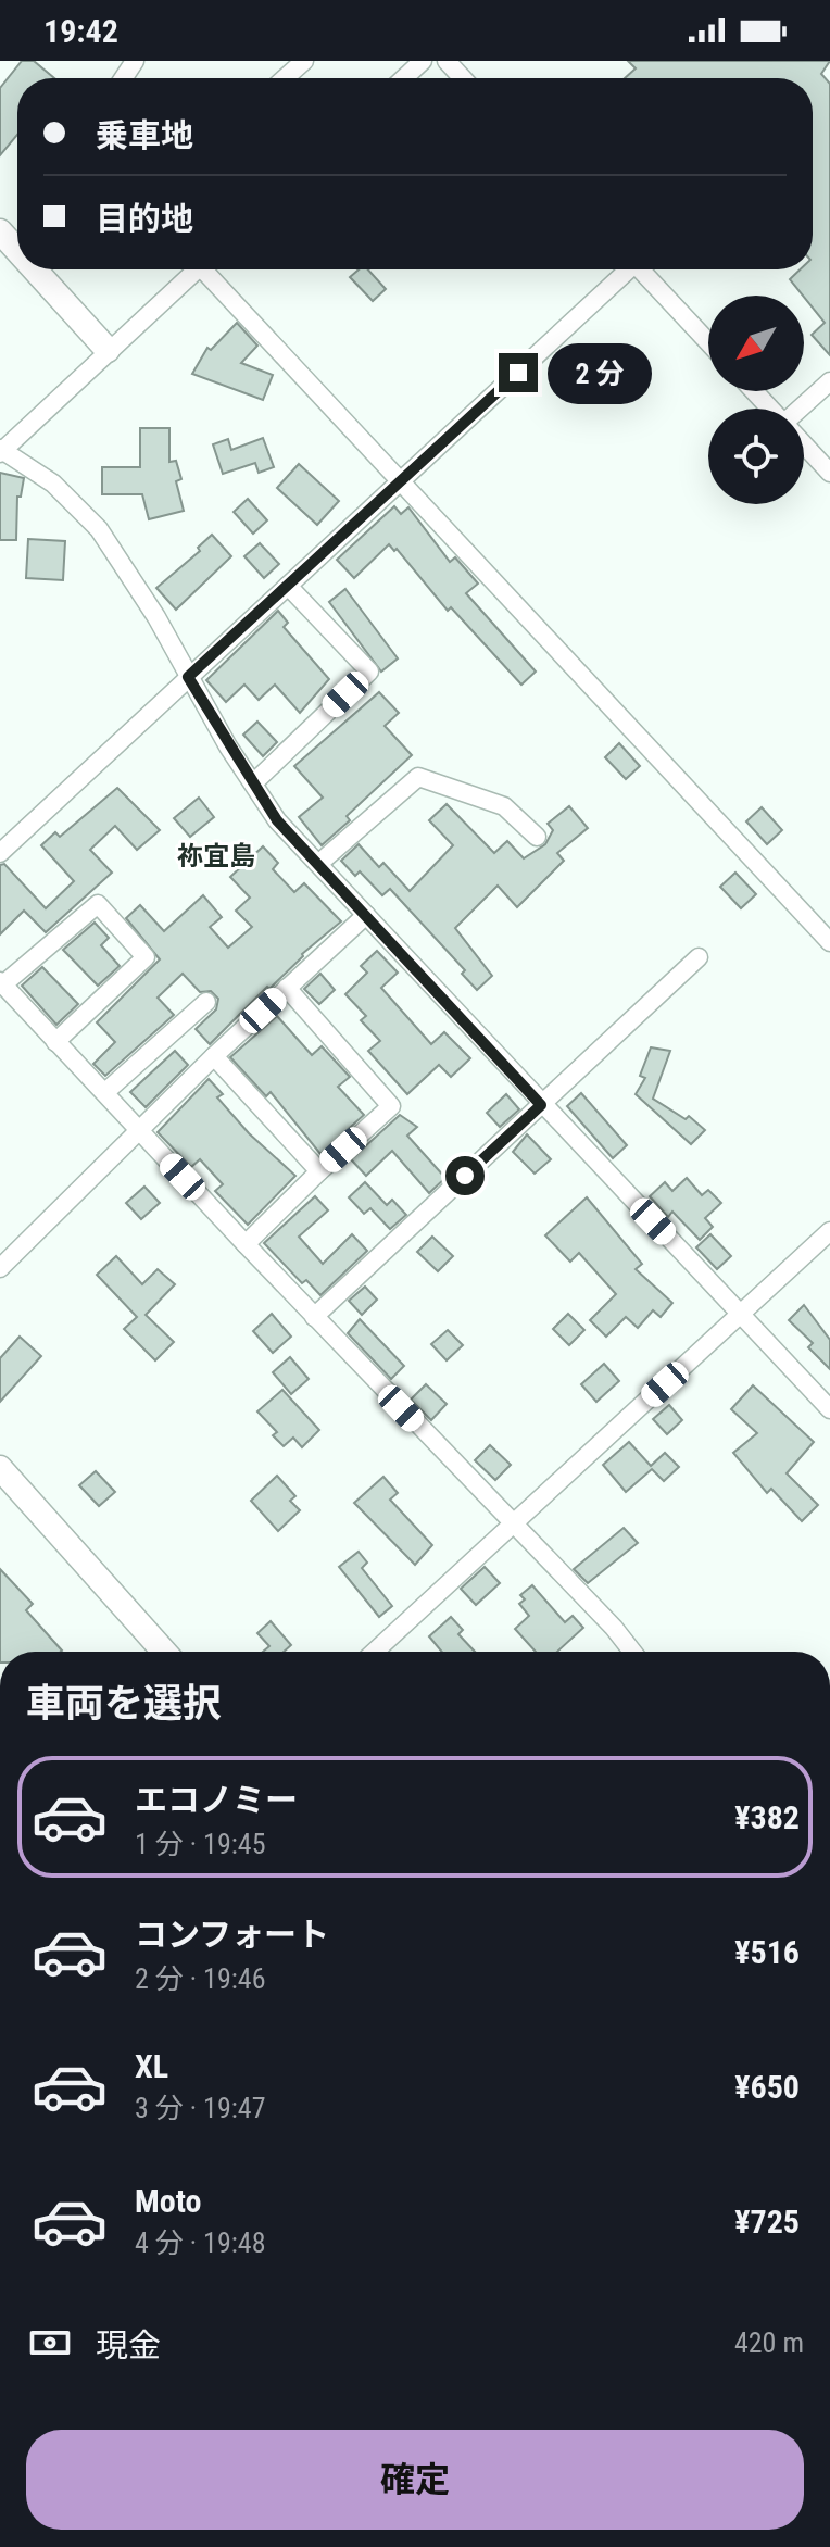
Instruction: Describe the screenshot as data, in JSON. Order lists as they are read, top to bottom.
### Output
{
  "districts": ["祢宜島"],
  "north": "bottom left",
  "page": {
    "status": "19:42",
    "banner": ["乗車地", "目的地"],
    "bubble": "2 分",
    "heading": "車両を選択",
    "list": [
      {
        "name": "エコノミー",
        "note": "1 分 · 19:45",
        "value": "¥382"
      },
      {
        "name": "コンフォート",
        "note": "2 分 · 19:46",
        "value": "¥516"
      },
      {
        "name": "XL",
        "note": "3 分 · 19:47",
        "value": "¥650"
      },
      {
        "name": "Moto",
        "note": "4 分 · 19:48",
        "value": "¥725"
      }
    ],
    "pay": ["現金", "420 m"],
    "buttons": "確定"
  }
}
